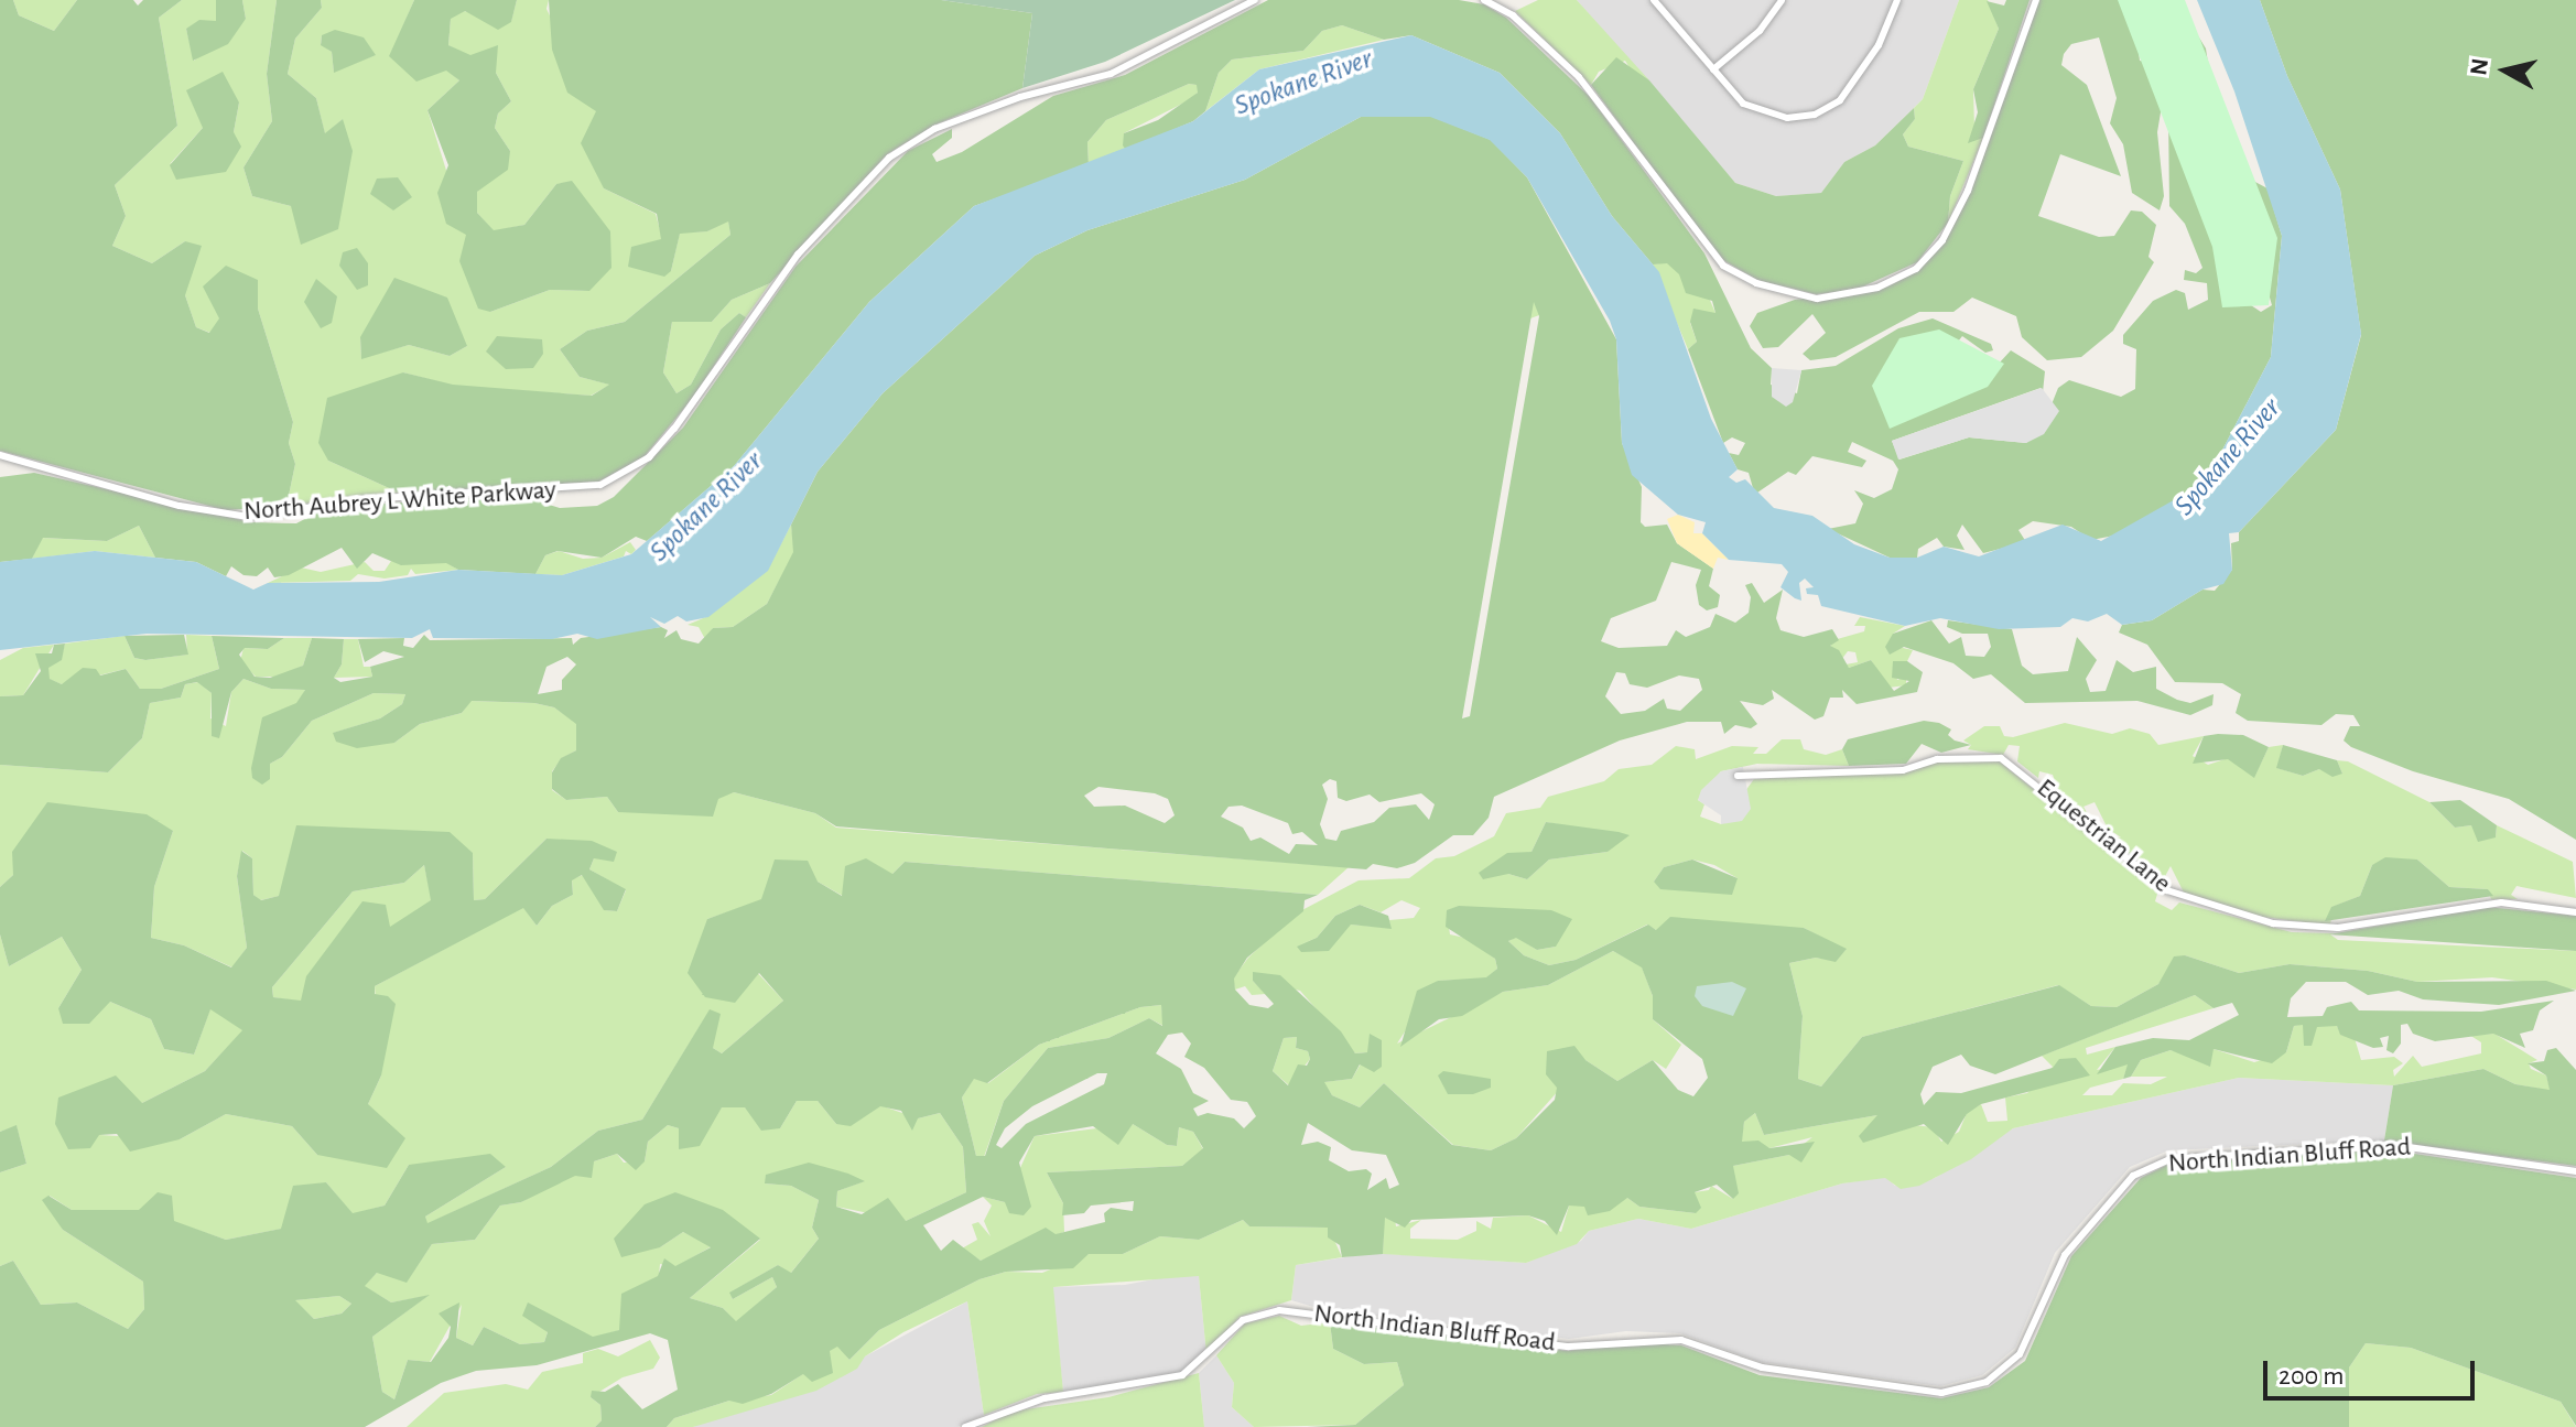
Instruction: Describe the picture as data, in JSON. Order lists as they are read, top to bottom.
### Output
{
  "streets": {
    "street": ["North Aubrey L White Parkway", "Equestrian Lane", "North Indian Bluff Road"]
  },
  "water": ["Spokane River"],
  "scale_bar": "200 m",
  "north": "left"
}
